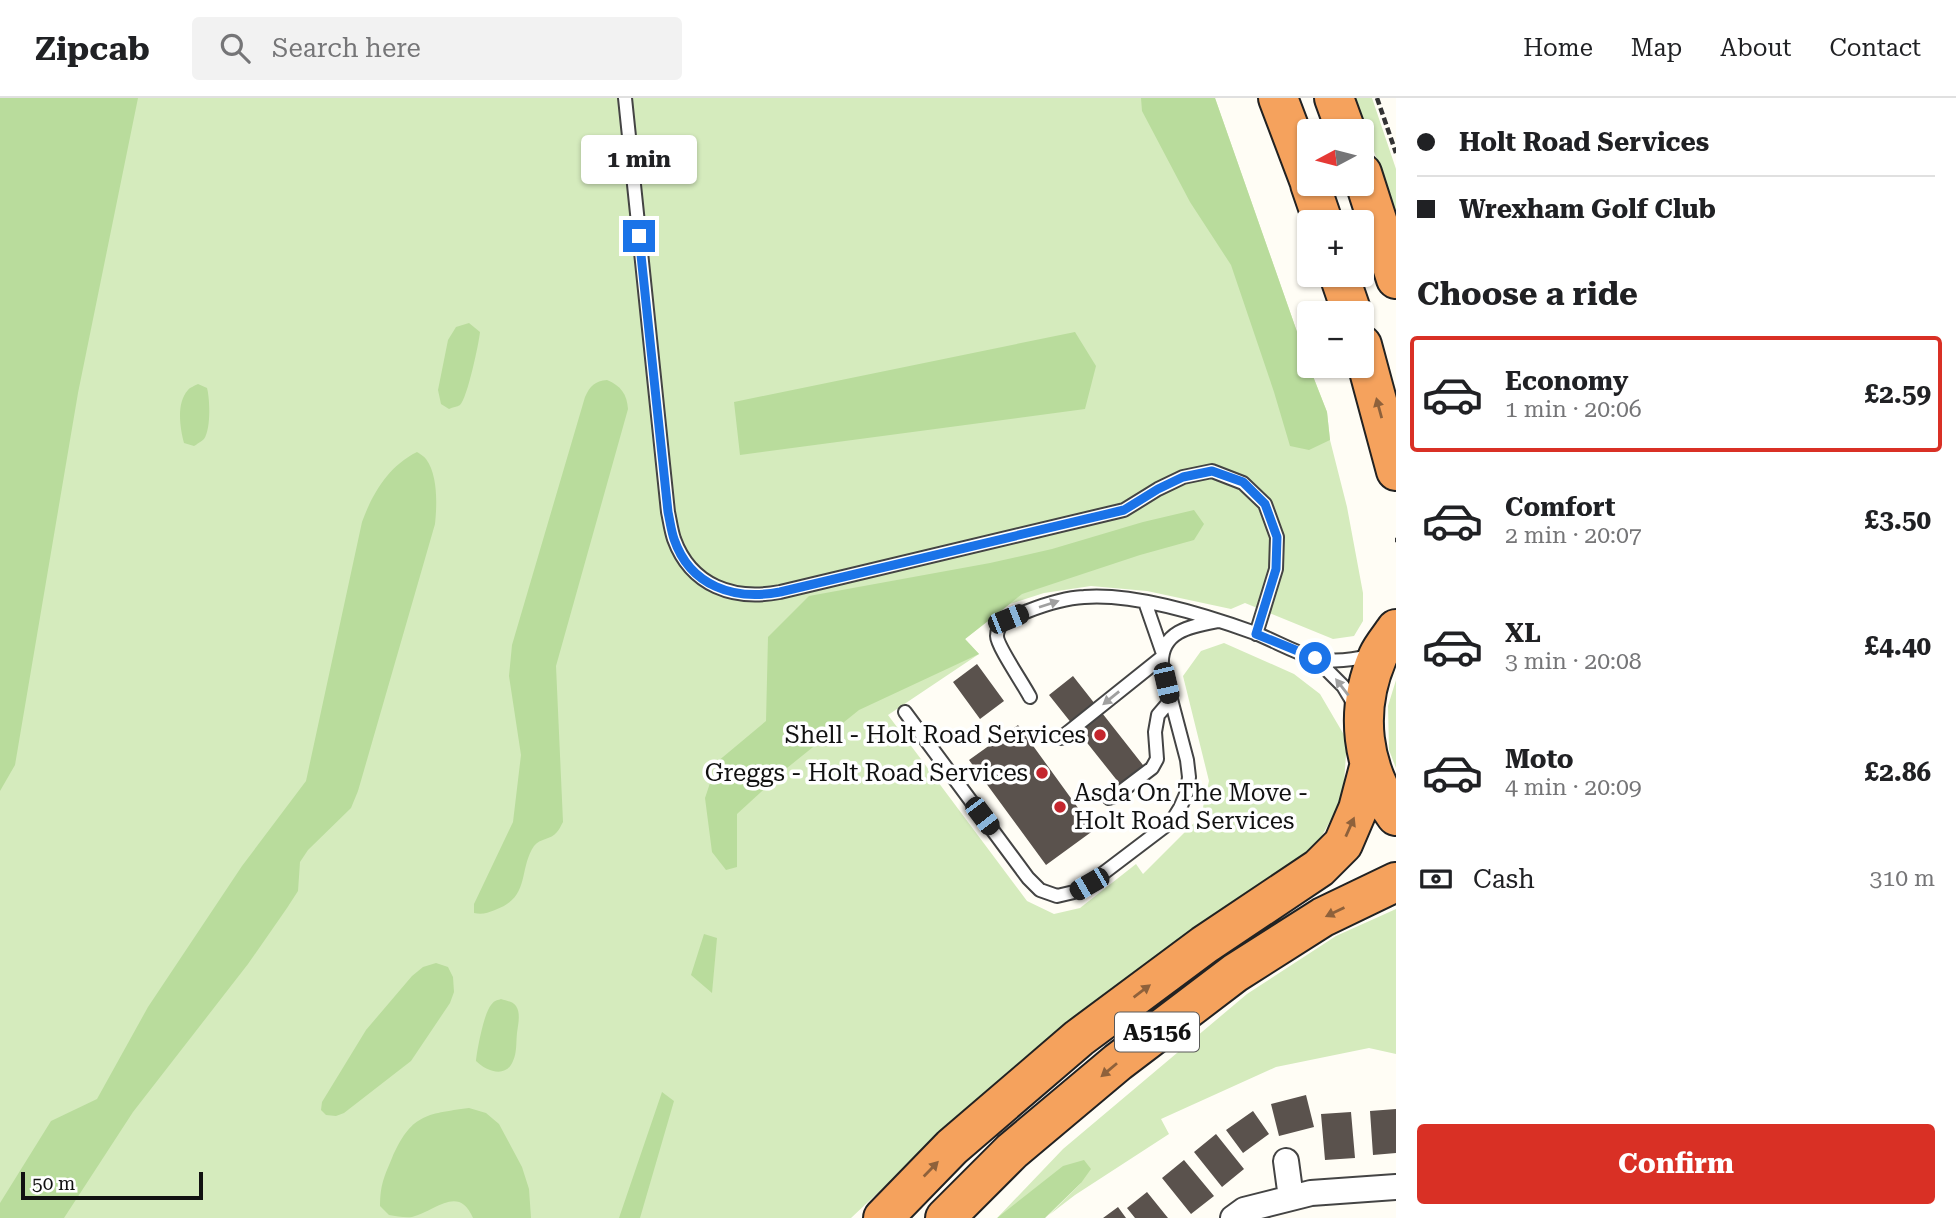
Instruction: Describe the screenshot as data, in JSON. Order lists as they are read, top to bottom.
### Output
{
  "streets": {
    "highway": ["A5156"]
  },
  "places": ["Shell - Holt Road Services", "Greggs - Holt Road Services", "Asda On The Move - Holt Road Services"],
  "scale_bar": "50 m",
  "north": "left",
  "page": {
    "header": "Zipcab",
    "search": "Search here",
    "nav": [
      "Home",
      "Map",
      "About",
      "Contact"
    ],
    "banner": ["Holt Road Services", "Wrexham Golf Club"],
    "map_buttons": ["+", "−"],
    "bubble": "1 min",
    "heading": "Choose a ride",
    "list": [
      {
        "name": "Economy",
        "note": "1 min · 20:06",
        "value": "£2.59"
      },
      {
        "name": "Comfort",
        "note": "2 min · 20:07",
        "value": "£3.50"
      },
      {
        "name": "XL",
        "note": "3 min · 20:08",
        "value": "£4.40"
      },
      {
        "name": "Moto",
        "note": "4 min · 20:09",
        "value": "£2.86"
      }
    ],
    "pay": ["Cash", "310 m"],
    "buttons": "Confirm",
    "scale": "50 m"
  }
}
